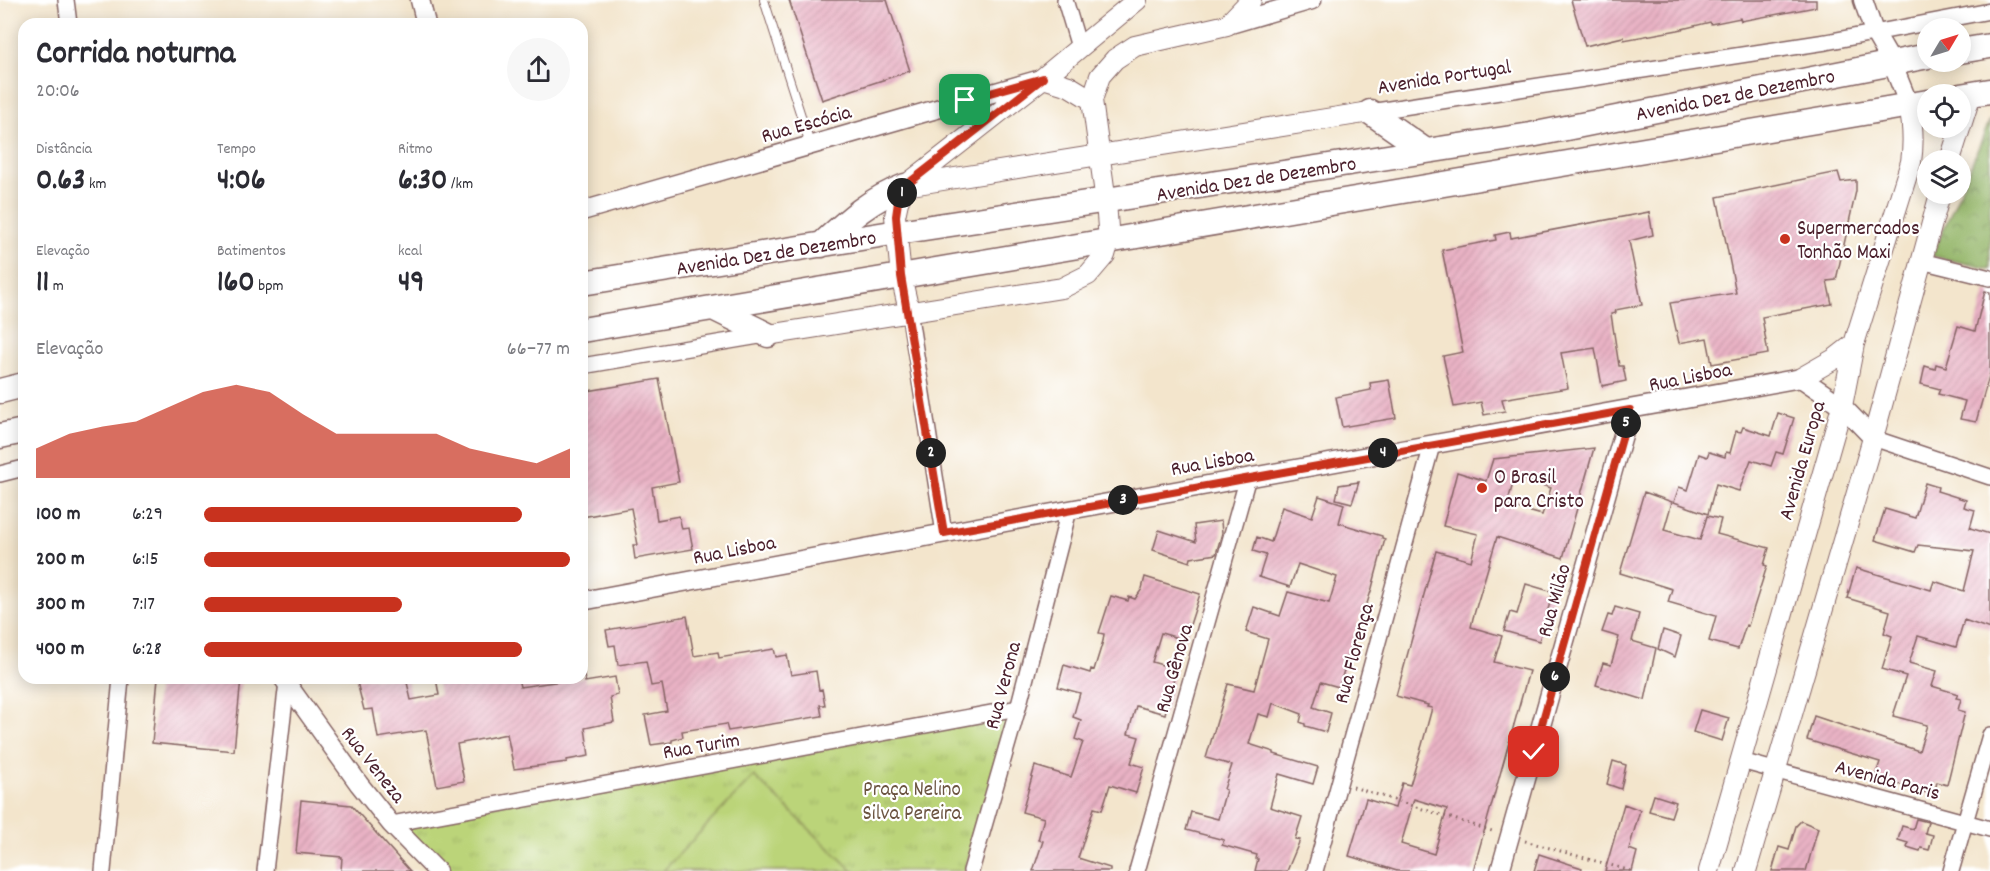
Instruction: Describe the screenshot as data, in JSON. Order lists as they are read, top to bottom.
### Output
{
  "streets": {
    "highway": ["Avenida Dez de Dezembro"],
    "main road": ["Avenida Portugal", "Avenida Europa"],
    "street": [
      "Rua Escócia",
      "Rua Lisboa",
      "Rua Milão",
      "Rua Florença",
      "Rua Gênova",
      "Rua Verona",
      "Rua Turim",
      "Rua Veneza",
      "Avenida Paris"
    ]
  },
  "crossings": [
    ["Avenida Portugal", "Avenida Europa"],
    ["Avenida Dez de Dezembro", "Avenida Europa"],
    ["Rua Lisboa", "Rua Milão"],
    ["Rua Lisboa", "Rua Florença"],
    ["Rua Lisboa", "Rua Gênova"],
    ["Rua Lisboa", "Rua Verona"],
    ["Avenida Europa", "Avenida Paris"],
    ["Rua Verona", "Rua Turim"],
    ["Rua Turim", "Rua Veneza"]
  ],
  "parks": ["Praça Nelino Silva Pereira"],
  "places": ["Supermercados Tonhão Maxi", "O Brasil para Cristo"],
  "north": "top right",
  "page": {
    "heading": ["Corrida noturna", "20:06"],
    "stats": [
      ["Distância", "0.63 km"],
      ["Tempo", "4:06"],
      ["Ritmo", "6:30 /km"],
      ["Elevação", "11 m"],
      ["Batimentos", "160 bpm"],
      ["kcal", "49"]
    ],
    "pins": [
      "1",
      "5",
      "2",
      "4",
      "3",
      "6"
    ],
    "chart": ["Elevação", "66–77 m"],
    "list": [
      {
        "name": "100 m",
        "note": "6:29"
      },
      {
        "name": "200 m",
        "note": "6:15"
      },
      {
        "name": "300 m",
        "note": "7:17"
      },
      {
        "name": "400 m",
        "note": "6:28"
      }
    ]
  }
}
